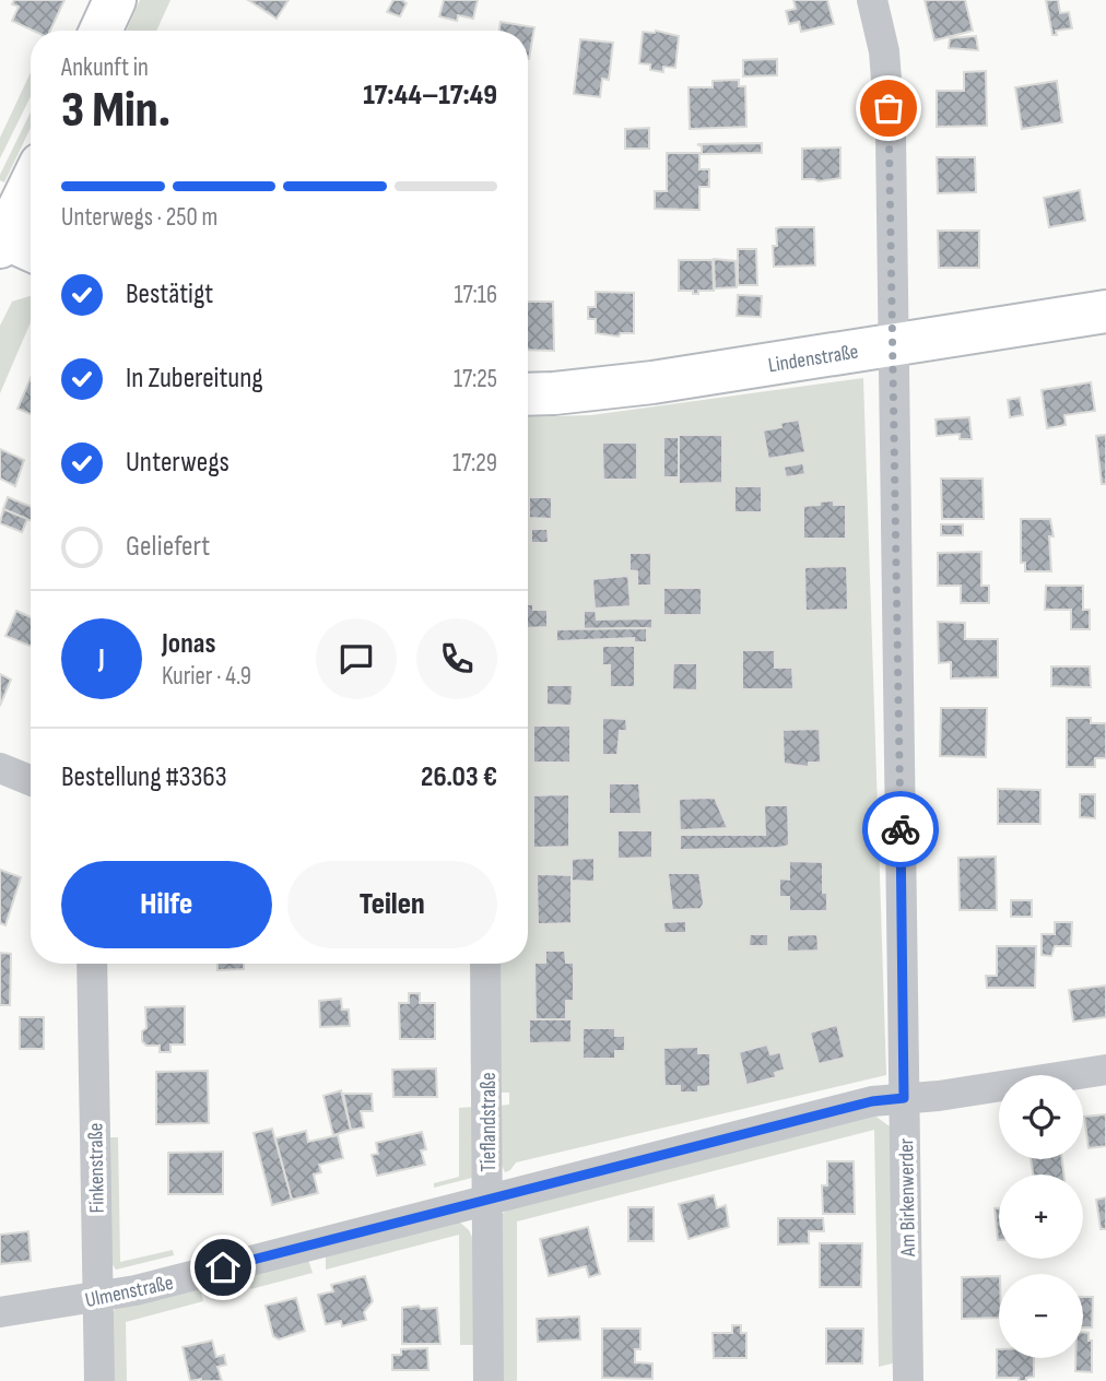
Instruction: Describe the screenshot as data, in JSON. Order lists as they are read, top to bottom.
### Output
{
  "streets": {
    "street": [
      "Lindenstraße",
      "Tieflandstraße",
      "Finkenstraße",
      "Am Birkenwerder",
      "Ulmenstraße"
    ]
  },
  "crossings": [
    ["Lindenstraße", "Am Birkenwerder"],
    ["Tieflandstraße", "Ulmenstraße"],
    ["Finkenstraße", "Ulmenstraße"],
    ["Am Birkenwerder", "Ulmenstraße"]
  ],
  "page": {
    "heading": ["3 Min.", "Ankunft in", "17:44–17:49"],
    "panel": [
      "Jonas",
      "Kurier · 4.9",
      "Bestellung #3363",
      "26.03 €"
    ],
    "bar": "Unterwegs · 250 m",
    "list": [
      ["Bestätigt", "17:16"],
      ["In Zubereitung", "17:25"],
      ["Unterwegs", "17:29"],
      "Geliefert"
    ],
    "round": "J",
    "buttons": ["Hilfe", "Teilen"],
    "map_buttons": ["+", "−"]
  }
}
